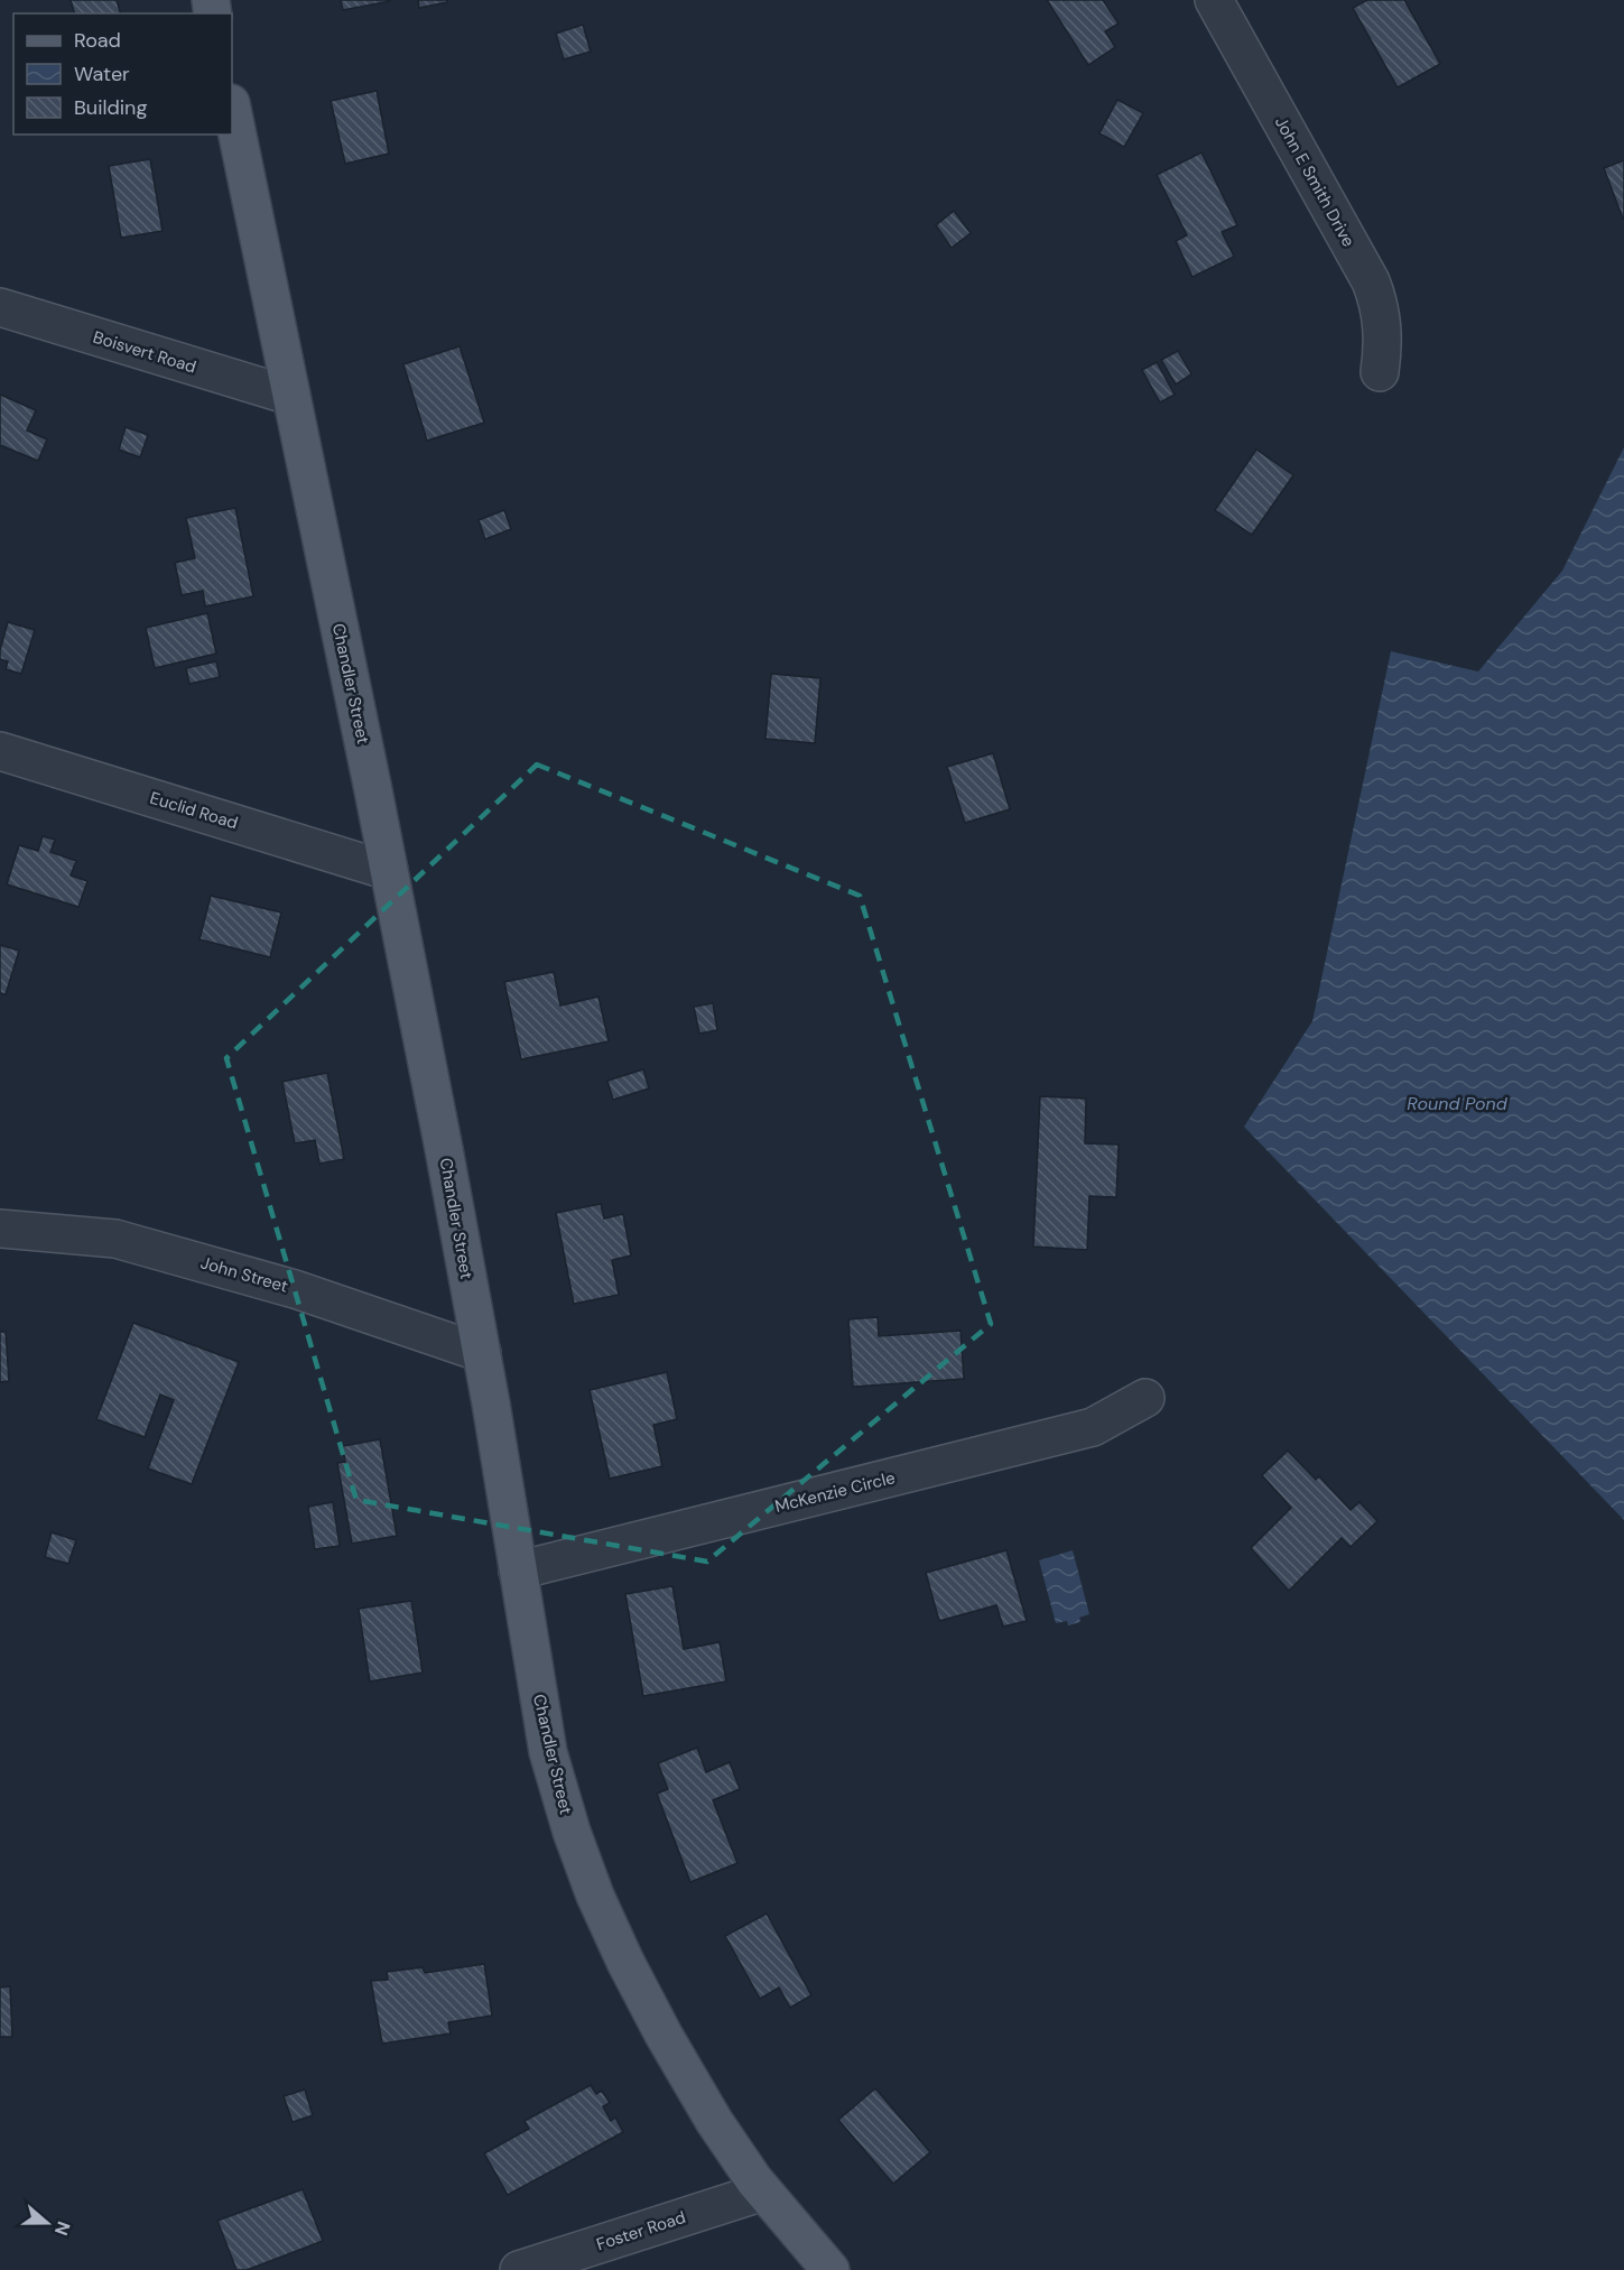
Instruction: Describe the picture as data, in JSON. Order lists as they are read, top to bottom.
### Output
{
  "streets": {
    "main road": ["Chandler Street"],
    "street": [
      "John E Smith Drive",
      "Boisvert Road",
      "Euclid Road",
      "John Street",
      "McKenzie Circle",
      "Foster Road"
    ]
  },
  "crossings": [
    ["Boisvert Road", "Chandler Street"],
    ["Chandler Street", "Euclid Road"],
    ["Chandler Street", "John Street"],
    ["Chandler Street", "McKenzie Circle"],
    ["Chandler Street", "Foster Road"]
  ],
  "water": ["Round Pond"],
  "legend": ["Road", "Water", "Building"],
  "north": "right"
}
